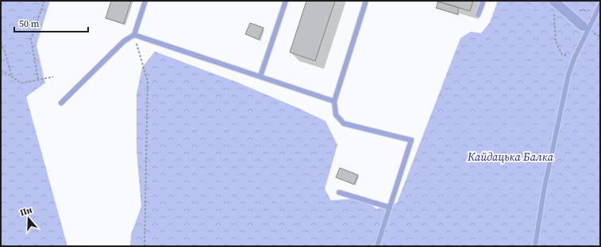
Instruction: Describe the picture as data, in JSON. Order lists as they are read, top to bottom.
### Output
{
  "parks": ["Кайдацька Балка"],
  "scale_bar": "50 m",
  "north": "top"
}
